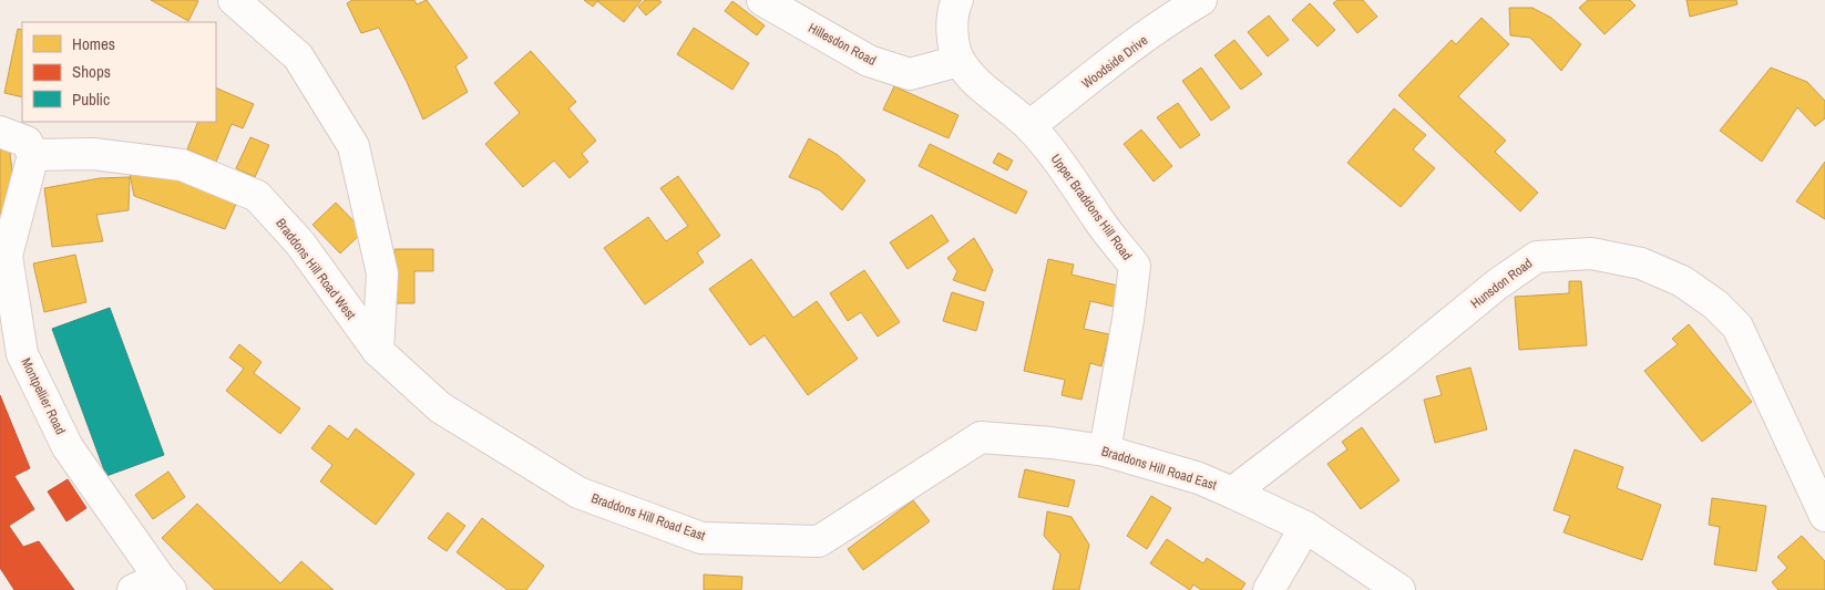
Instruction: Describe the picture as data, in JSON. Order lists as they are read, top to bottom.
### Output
{
  "streets": {
    "street": [
      "Hillesdon Road",
      "Woodside Drive",
      "Upper Braddons Hill Road",
      "Braddons Hill Road West",
      "Hunsdon Road",
      "Montpellier Road",
      "Braddons Hill Road East"
    ]
  },
  "crossings": [
    ["Hillesdon Road", "Upper Braddons Hill Road"],
    ["Woodside Drive", "Upper Braddons Hill Road"],
    ["Upper Braddons Hill Road", "Braddons Hill Road East"],
    ["Braddons Hill Road West", "Montpellier Road"],
    ["Braddons Hill Road West", "Braddons Hill Road East"],
    ["Hunsdon Road", "Braddons Hill Road East"]
  ],
  "legend": ["Homes", "Shops", "Public"]
}
